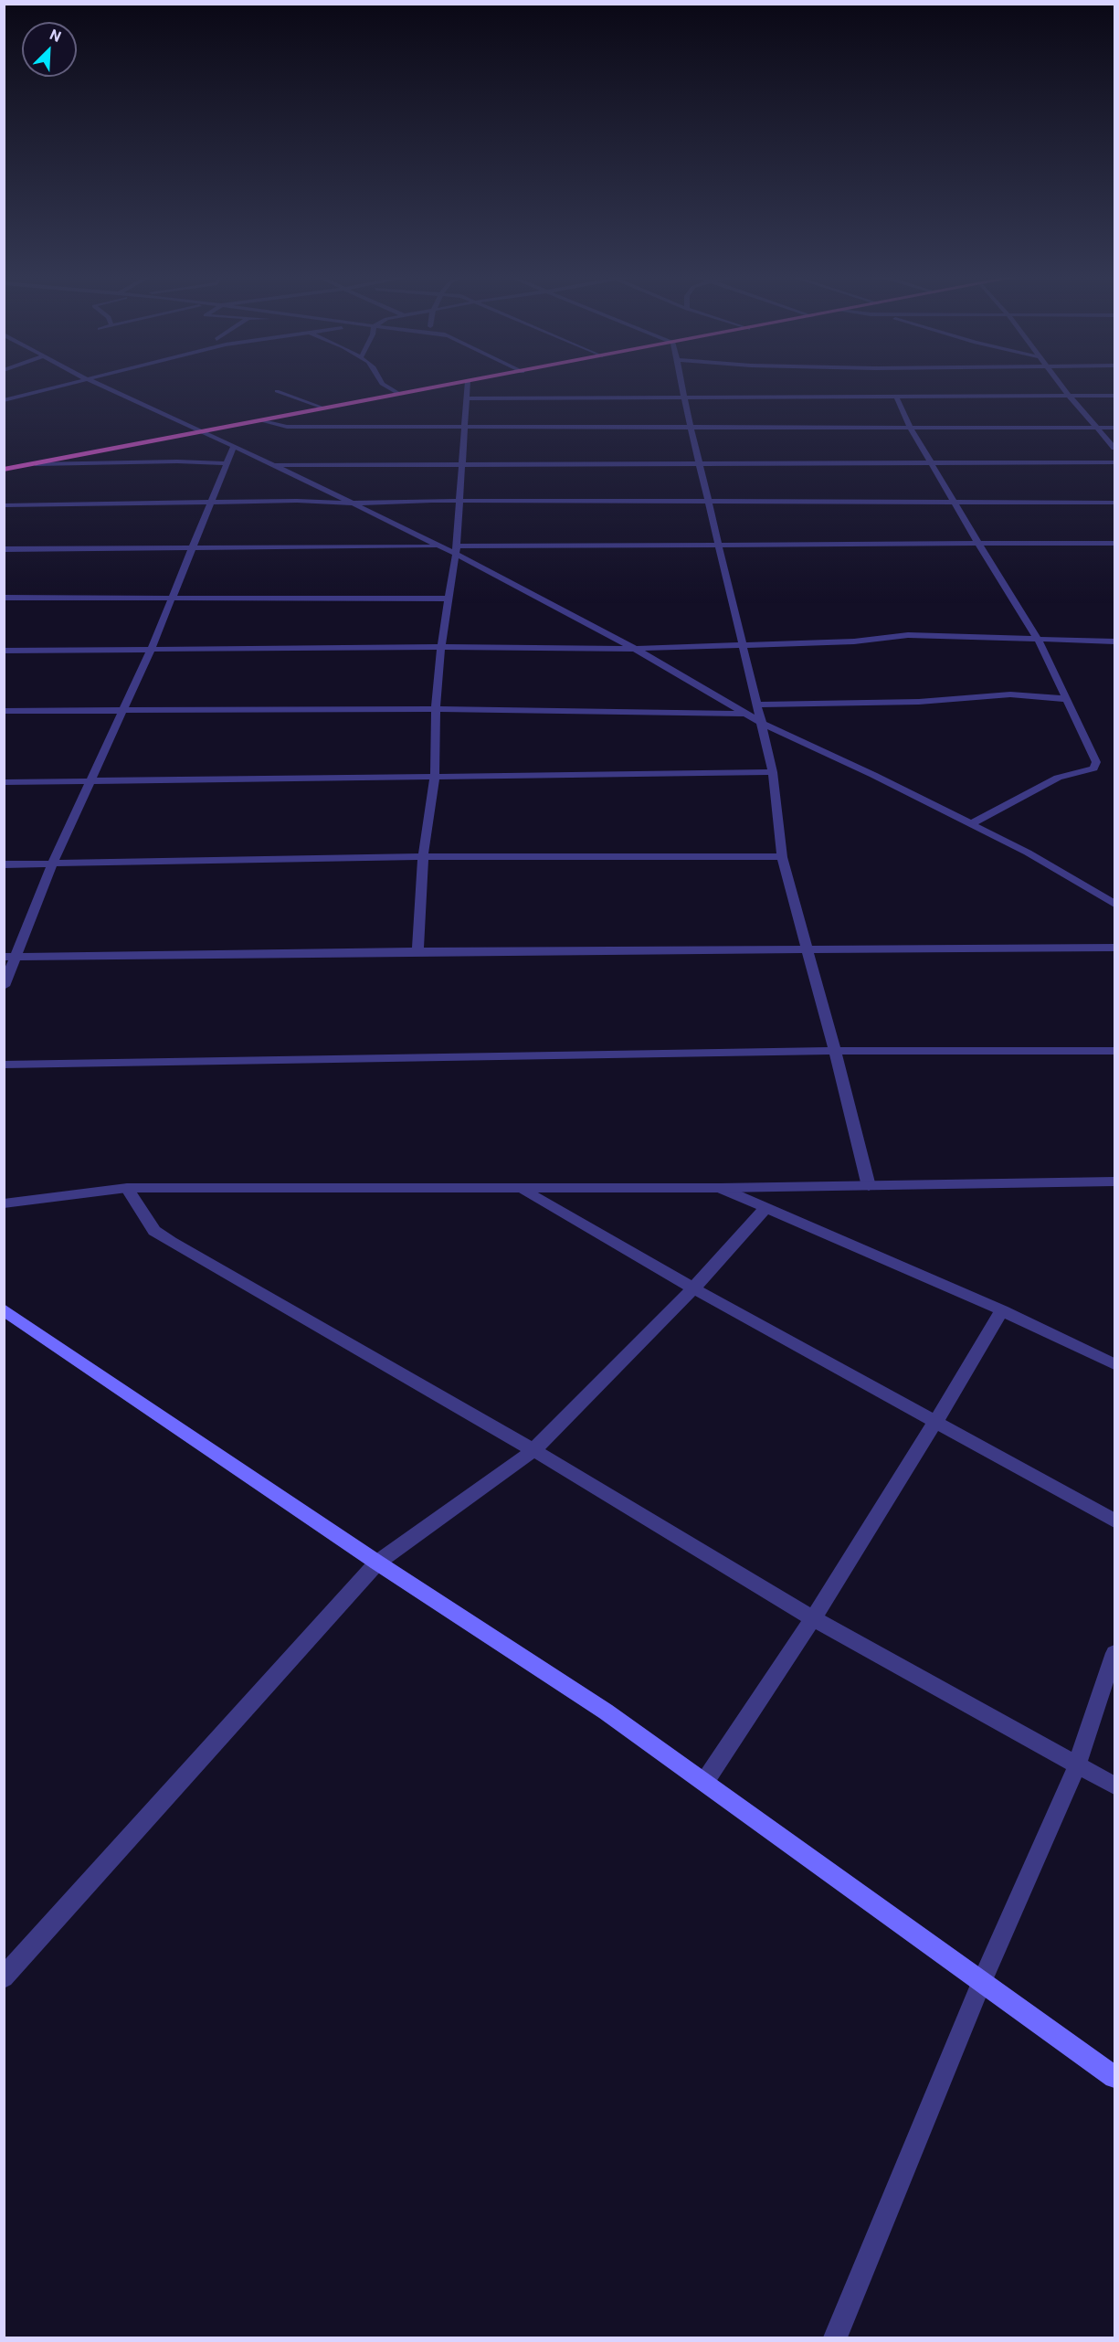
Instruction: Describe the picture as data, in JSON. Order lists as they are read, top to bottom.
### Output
{
  "north": "top right"
}
